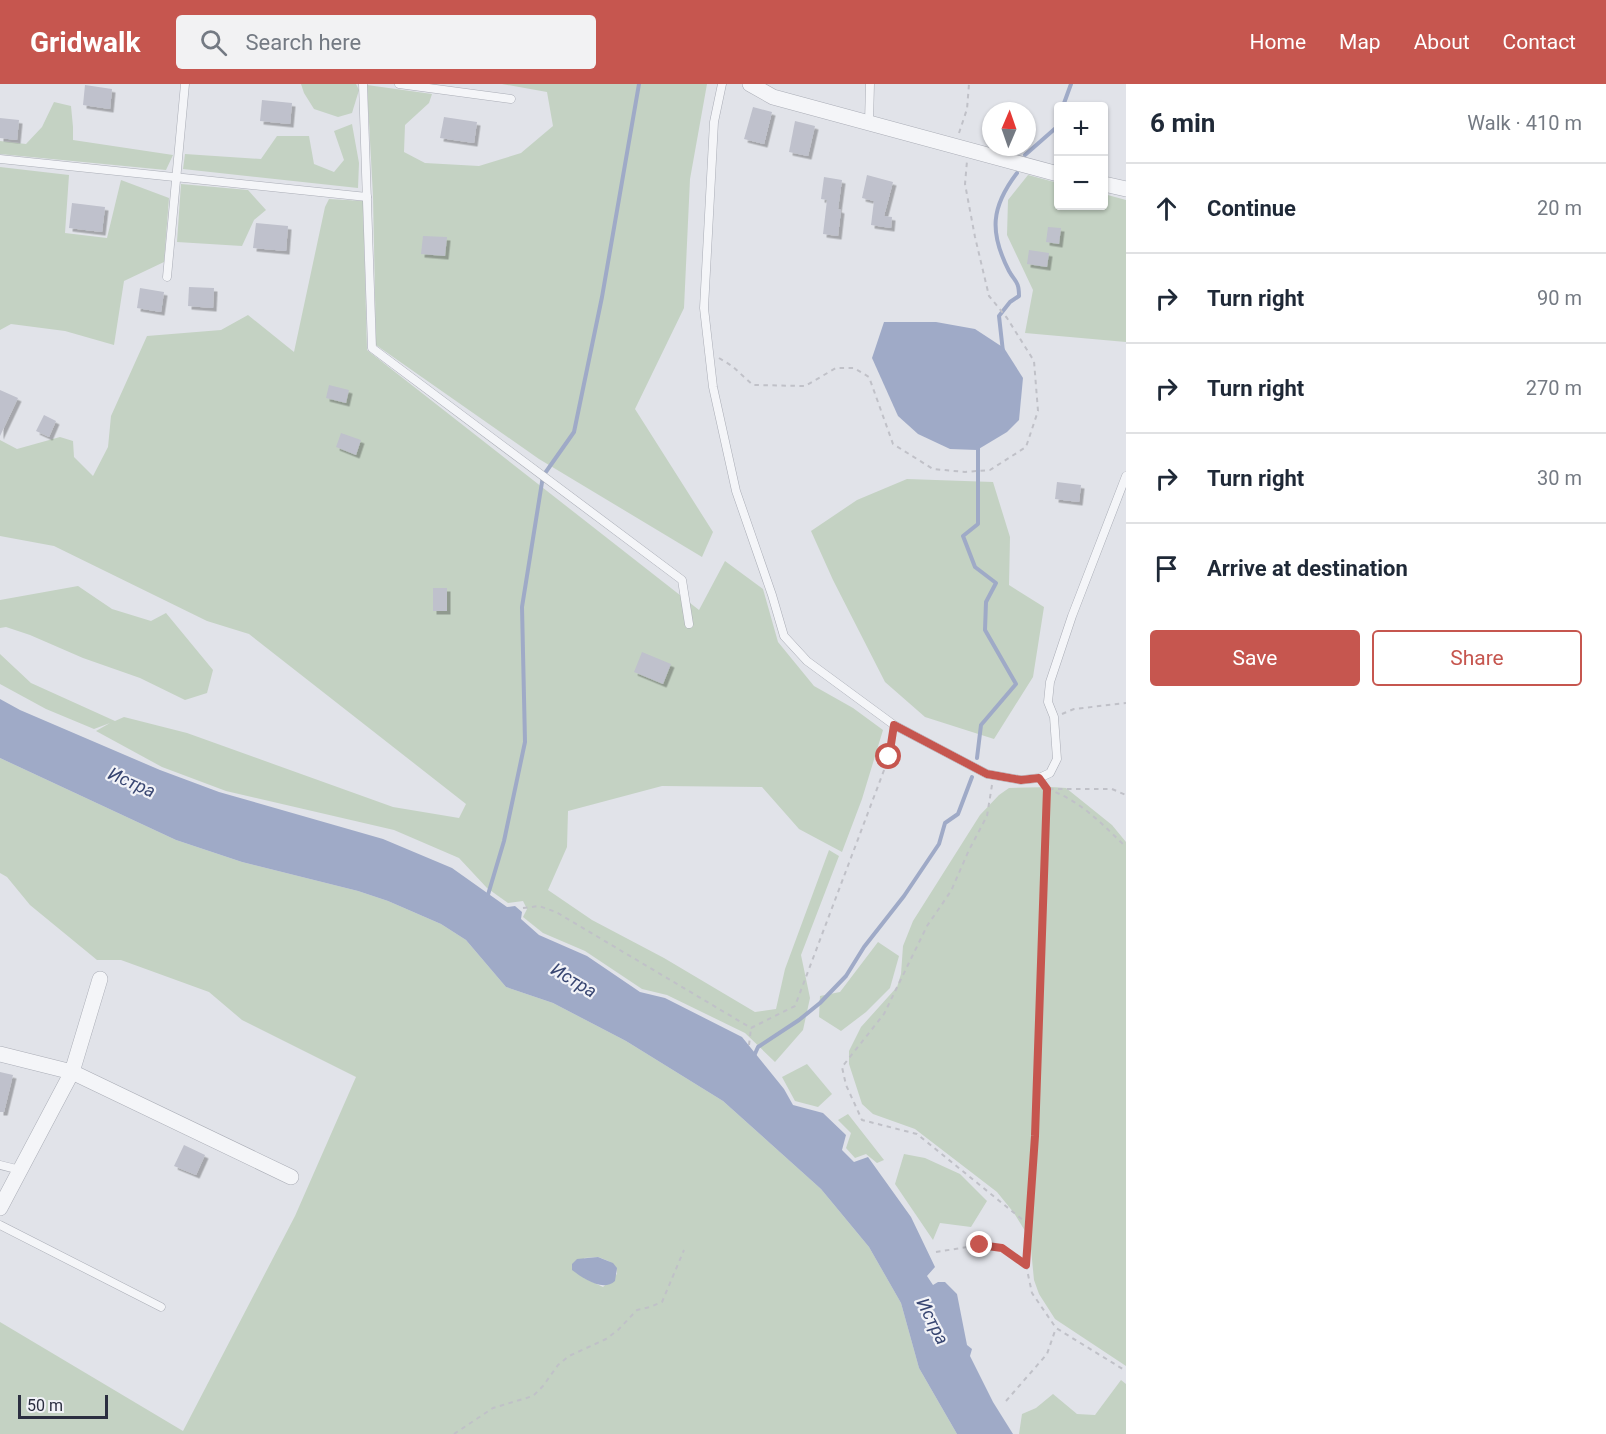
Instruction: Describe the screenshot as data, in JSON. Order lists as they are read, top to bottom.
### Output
{
  "water": ["Истра"],
  "scale_bar": "50 m",
  "north": "top",
  "page": {
    "header": "Gridwalk",
    "search": "Search here",
    "nav": [
      "Home",
      "Map",
      "About",
      "Contact"
    ],
    "heading": ["6 min", "Walk · 410 m"],
    "map_buttons": ["+", "−"],
    "list": [
      ["Continue", "20 m"],
      ["Turn right", "90 m"],
      ["Turn right", "270 m"],
      ["Turn right", "30 m"],
      "Arrive at destination"
    ],
    "buttons": ["Save", "Share"],
    "scale": "50 m"
  }
}
